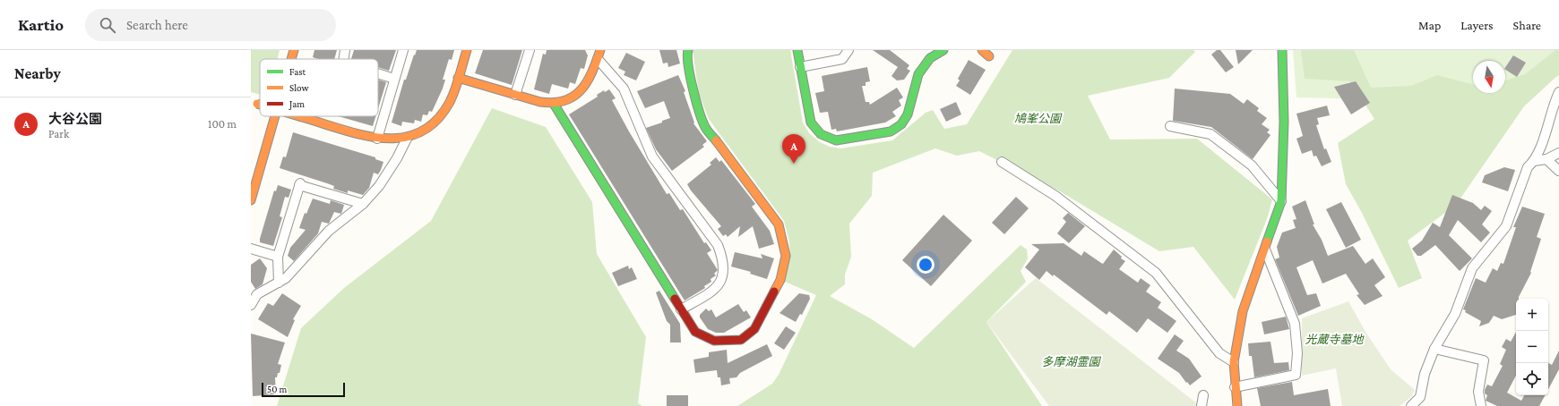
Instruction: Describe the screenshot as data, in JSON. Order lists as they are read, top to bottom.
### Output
{
  "parks": ["鳩峯公園", "光蔵寺墓地", "多摩湖霊園"],
  "legend": ["Fast", "Slow", "Jam"],
  "scale_bar": "50 m",
  "north": "bottom",
  "page": {
    "header": "Kartio",
    "search": "Search here",
    "nav": ["Map", "Layers", "Share"],
    "heading": "Nearby",
    "list": [
      {
        "mark": "A",
        "name": "大谷公園",
        "note": "Park",
        "value": "100 m"
      }
    ],
    "pins": "A",
    "map_buttons": ["+", "−"],
    "scale": "50 m"
  }
}
